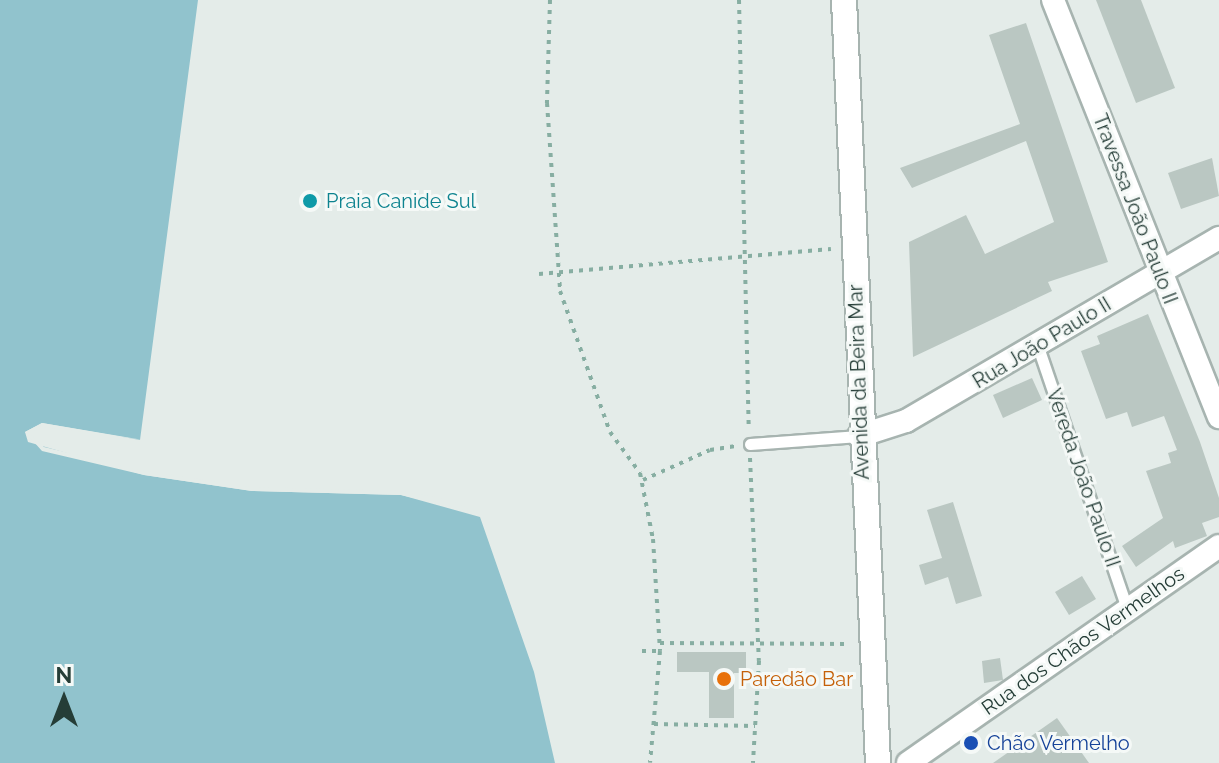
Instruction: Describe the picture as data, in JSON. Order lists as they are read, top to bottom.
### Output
{
  "streets": {
    "main road": ["Avenida da Beira Mar"],
    "street": ["Travessa João Paulo II", "Rua João Paulo II", "Rua dos Chãos Vermelhos"],
    "lane": ["Vereda João Paulo II"]
  },
  "crossings": [
    ["Travessa João Paulo II", "Rua João Paulo II"],
    ["Rua João Paulo II", "Avenida da Beira Mar"],
    ["Rua João Paulo II", "Vereda João Paulo II"],
    ["Vereda João Paulo II", "Rua dos Chãos Vermelhos"]
  ],
  "places": ["Praia Canide Sul", "Paredão Bar", "Chão Vermelho"],
  "north": "top"
}
